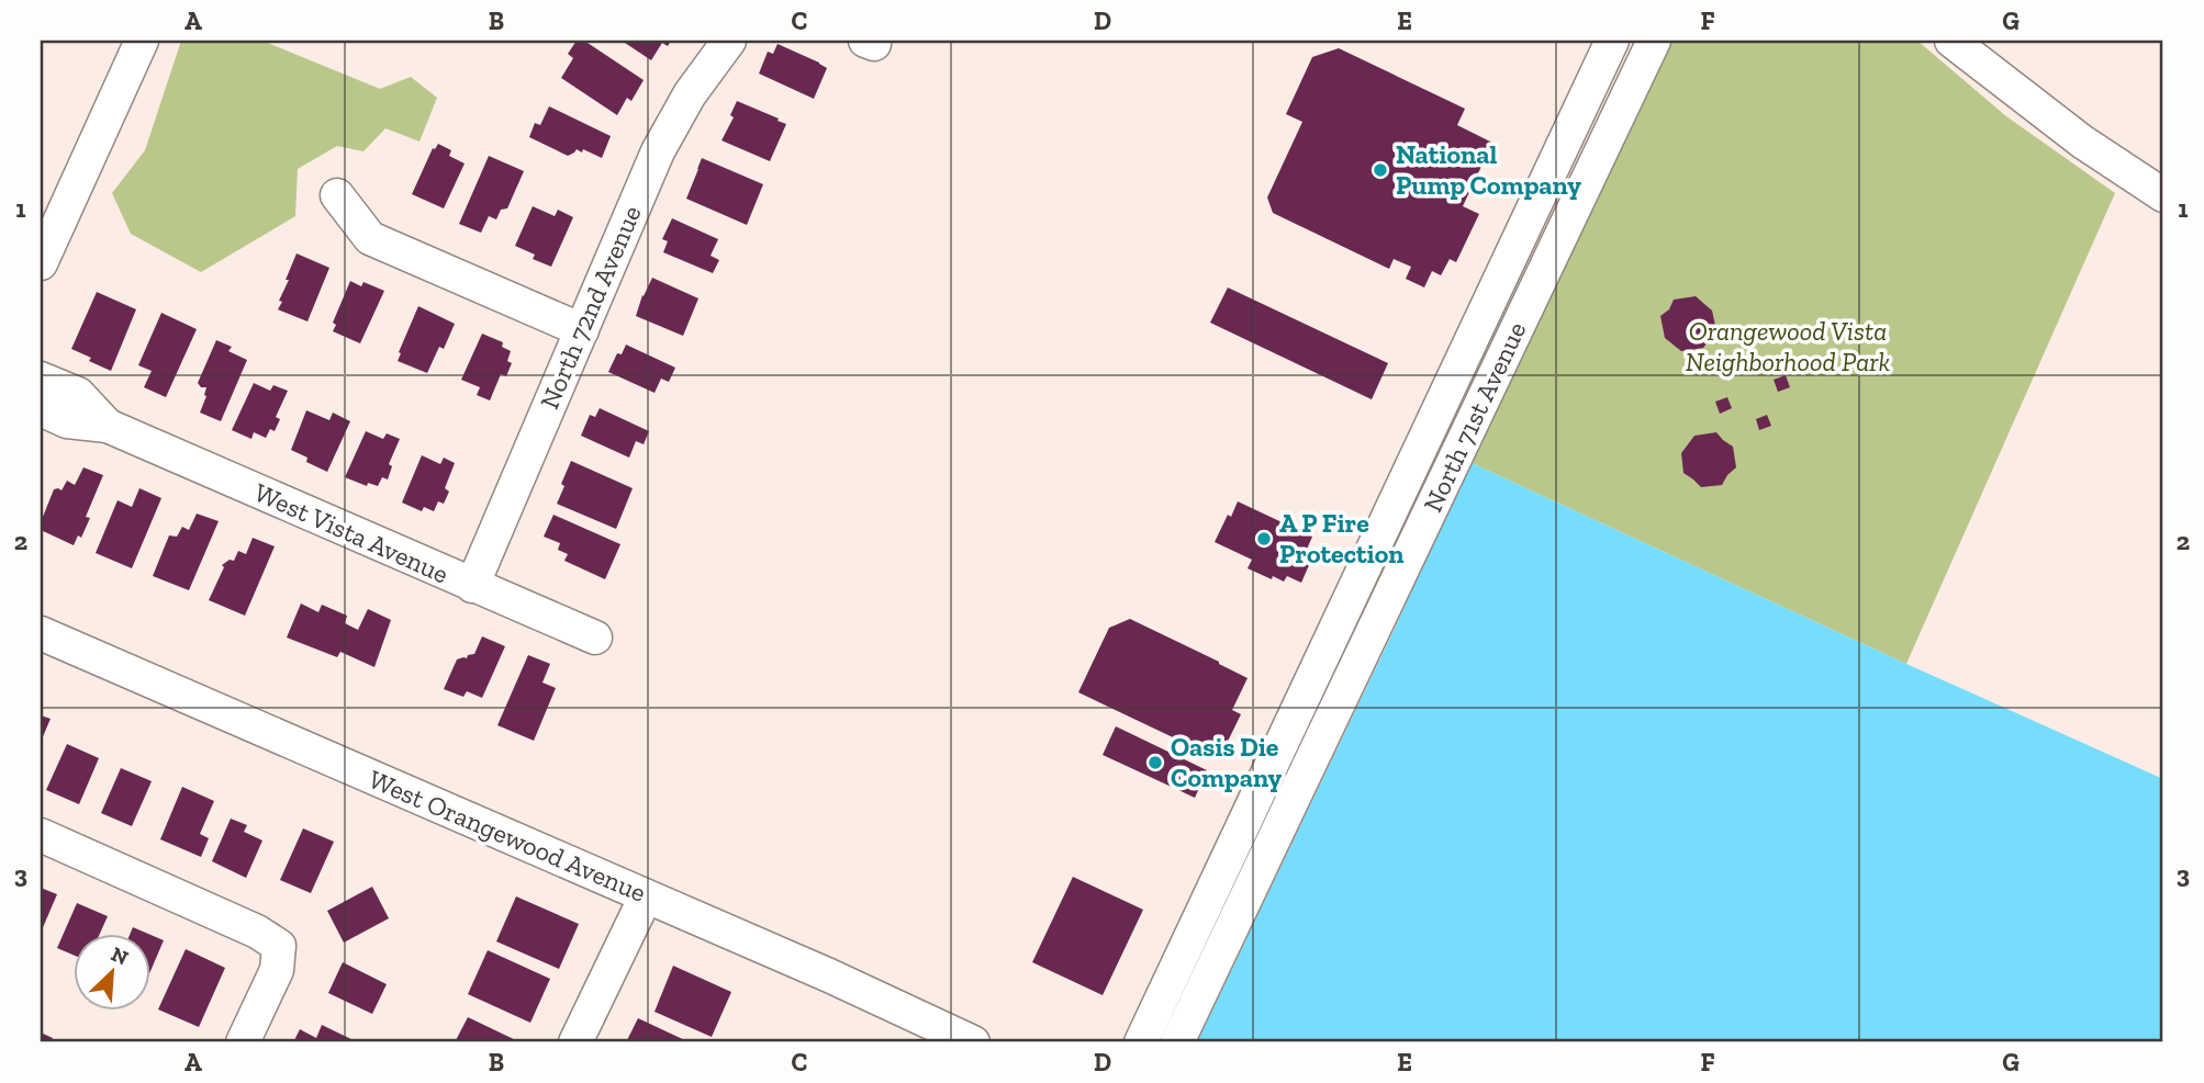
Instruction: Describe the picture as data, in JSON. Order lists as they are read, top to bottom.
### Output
{
  "streets": {
    "street": [
      "North 72nd Avenue",
      "North 71st Avenue",
      "West Vista Avenue",
      "West Orangewood Avenue"
    ]
  },
  "crossings": [
    ["North 72nd Avenue", "West Vista Avenue"]
  ],
  "parks": ["Orangewood Vista Neighborhood Park"],
  "places": ["National Pump Company", "A P Fire Protection", "Oasis Die Company"],
  "north": "top right",
  "grid": {
    "columns": [
      "A",
      "B",
      "C",
      "D",
      "E",
      "F",
      "G"
    ],
    "rows": ["1", "2", "3"]
  }
}
